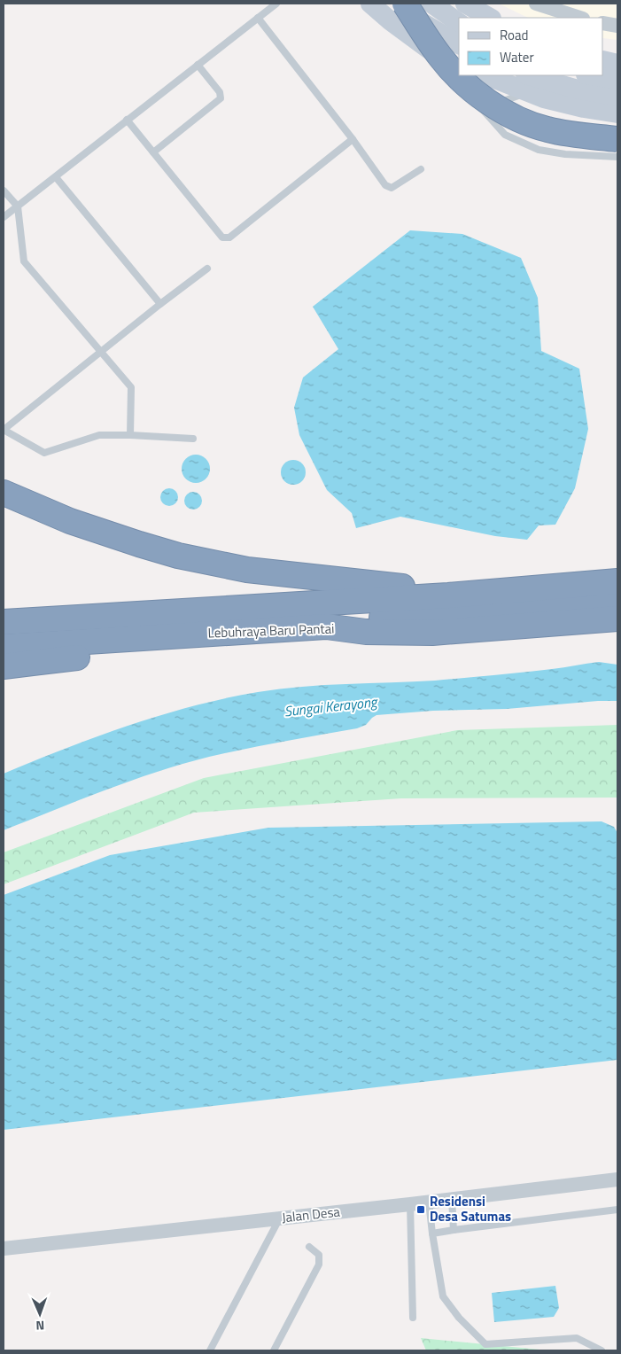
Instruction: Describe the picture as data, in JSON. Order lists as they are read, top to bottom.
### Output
{
  "streets": {
    "highway": ["Lebuhraya Baru Pantai"],
    "street": ["Jalan Desa"]
  },
  "water": ["Sungai Kerayong"],
  "places": {
    "transit": ["Residensi Desa Satumas"]
  },
  "legend": ["Road", "Water"],
  "north": "bottom"
}
